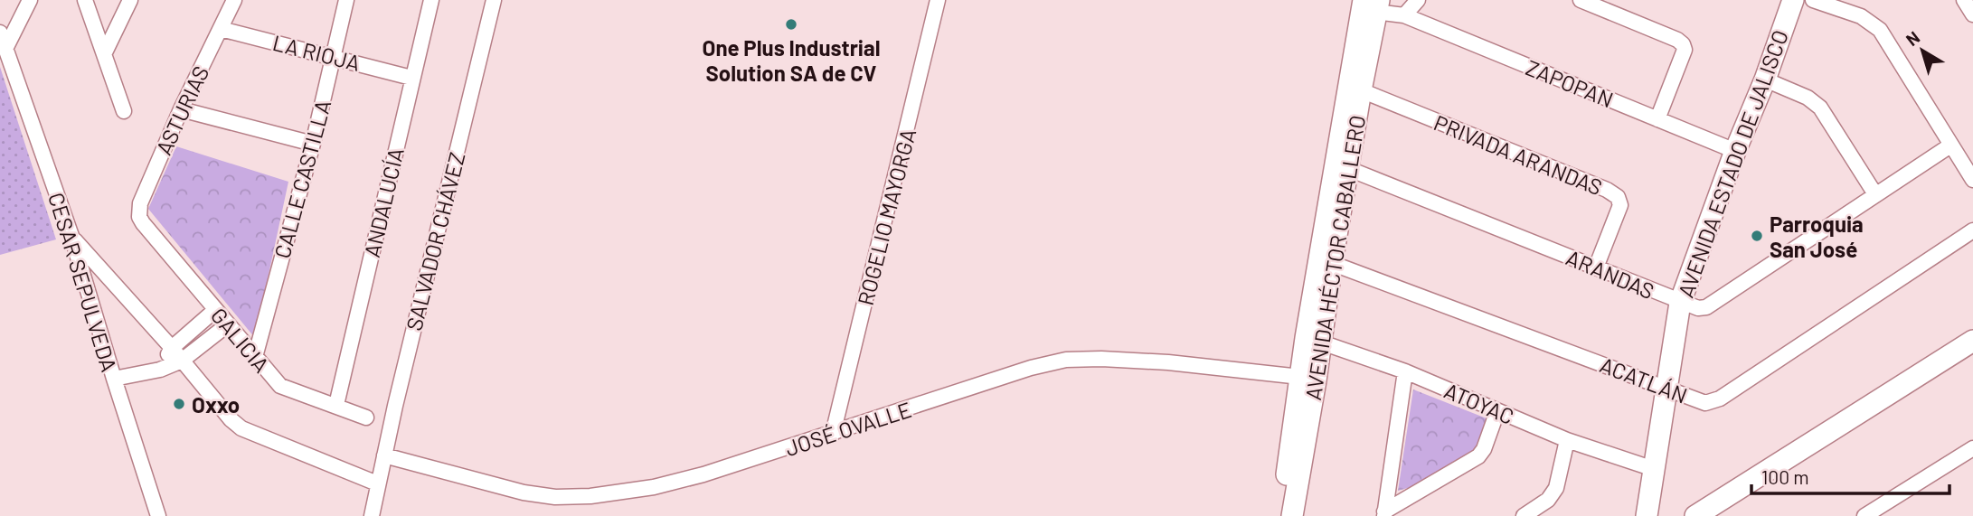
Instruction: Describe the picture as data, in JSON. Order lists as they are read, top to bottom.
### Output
{
  "streets": {
    "main road": ["AVENIDA ESTADO DE JALISCO", "AVENIDA HÉCTOR CABALLERO"],
    "street": [
      "LA RIOJA",
      "ZAPOPAN",
      "ASTURIAS",
      "PRIVADA ARANDAS",
      "CALLE CASTILLA",
      "ANDALUCÍA",
      "ROGELIO MAYORGA",
      "SALVADOR CHÁVEZ",
      "ARANDAS",
      "CESAR SEPULVEDA",
      "GALICIA",
      "ACATLÁN",
      "ATOYAC",
      "JOSÉ OVALLE"
    ]
  },
  "crossings": [
    ["LA RIOJA", "ASTURIAS"],
    ["LA RIOJA", "CALLE CASTILLA"],
    ["LA RIOJA", "ANDALUCÍA"],
    ["ZAPOPAN", "AVENIDA ESTADO DE JALISCO"],
    ["ZAPOPAN", "AVENIDA HÉCTOR CABALLERO"],
    ["ASTURIAS", "GALICIA"],
    ["PRIVADA ARANDAS", "AVENIDA HÉCTOR CABALLERO"],
    ["PRIVADA ARANDAS", "ARANDAS"],
    ["AVENIDA ESTADO DE JALISCO", "ARANDAS"],
    ["AVENIDA ESTADO DE JALISCO", "ACATLÁN"],
    ["AVENIDA ESTADO DE JALISCO", "ATOYAC"],
    ["CALLE CASTILLA", "GALICIA"],
    ["ANDALUCÍA", "GALICIA"],
    ["ROGELIO MAYORGA", "JOSÉ OVALLE"],
    ["SALVADOR CHÁVEZ", "JOSÉ OVALLE"],
    ["AVENIDA HÉCTOR CABALLERO", "ARANDAS"],
    ["AVENIDA HÉCTOR CABALLERO", "ACATLÁN"],
    ["AVENIDA HÉCTOR CABALLERO", "ATOYAC"],
    ["AVENIDA HÉCTOR CABALLERO", "JOSÉ OVALLE"]
  ],
  "places": ["One Plus Industrial Solution SA de CV", "Parroquia San José", "Oxxo"],
  "scale_bar": "100 m",
  "north": "top left"
}
